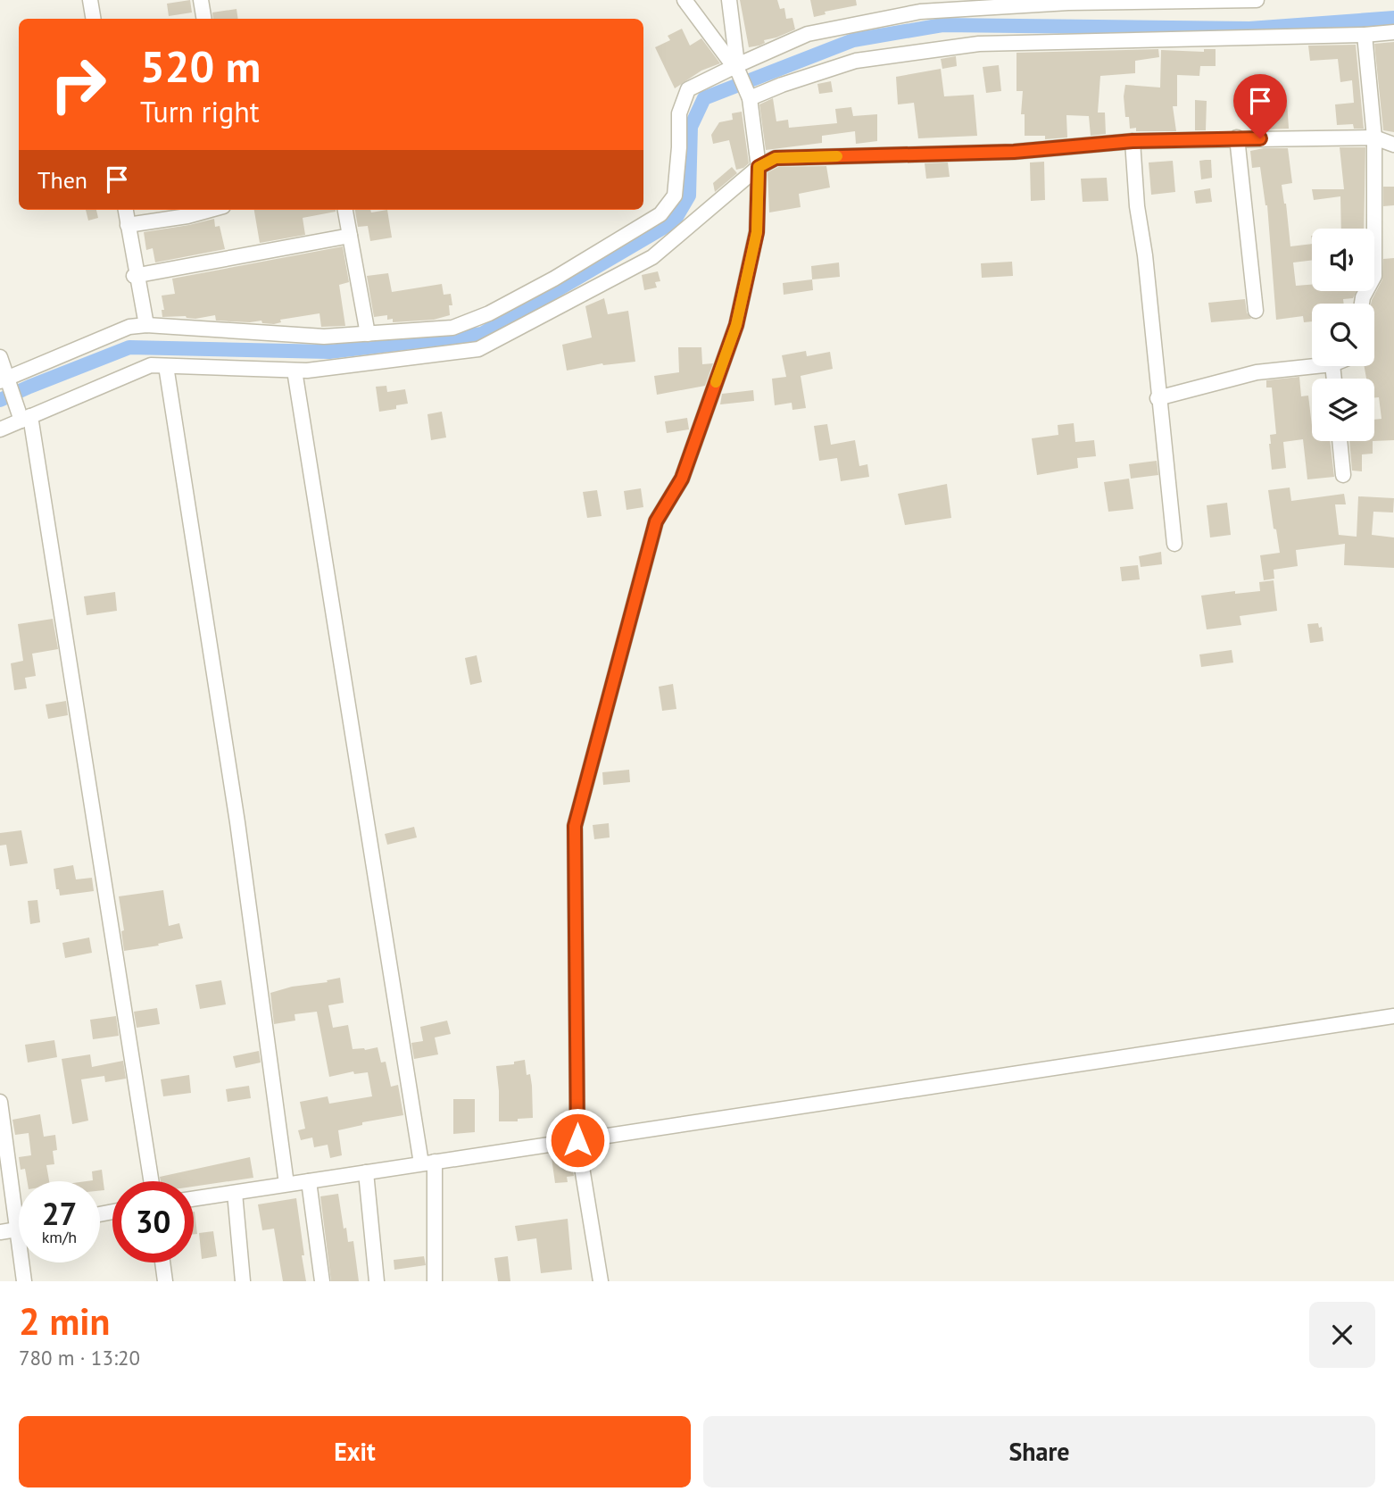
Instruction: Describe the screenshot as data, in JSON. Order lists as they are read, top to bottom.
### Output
{
  "page": {
    "turn": ["520 m", "Turn right"],
    "then": "Then",
    "speed": "27 km/h",
    "limit": "30",
    "heading": ["2 min", "780 m · 13:20"],
    "buttons": ["Exit", "Share"]
  }
}
